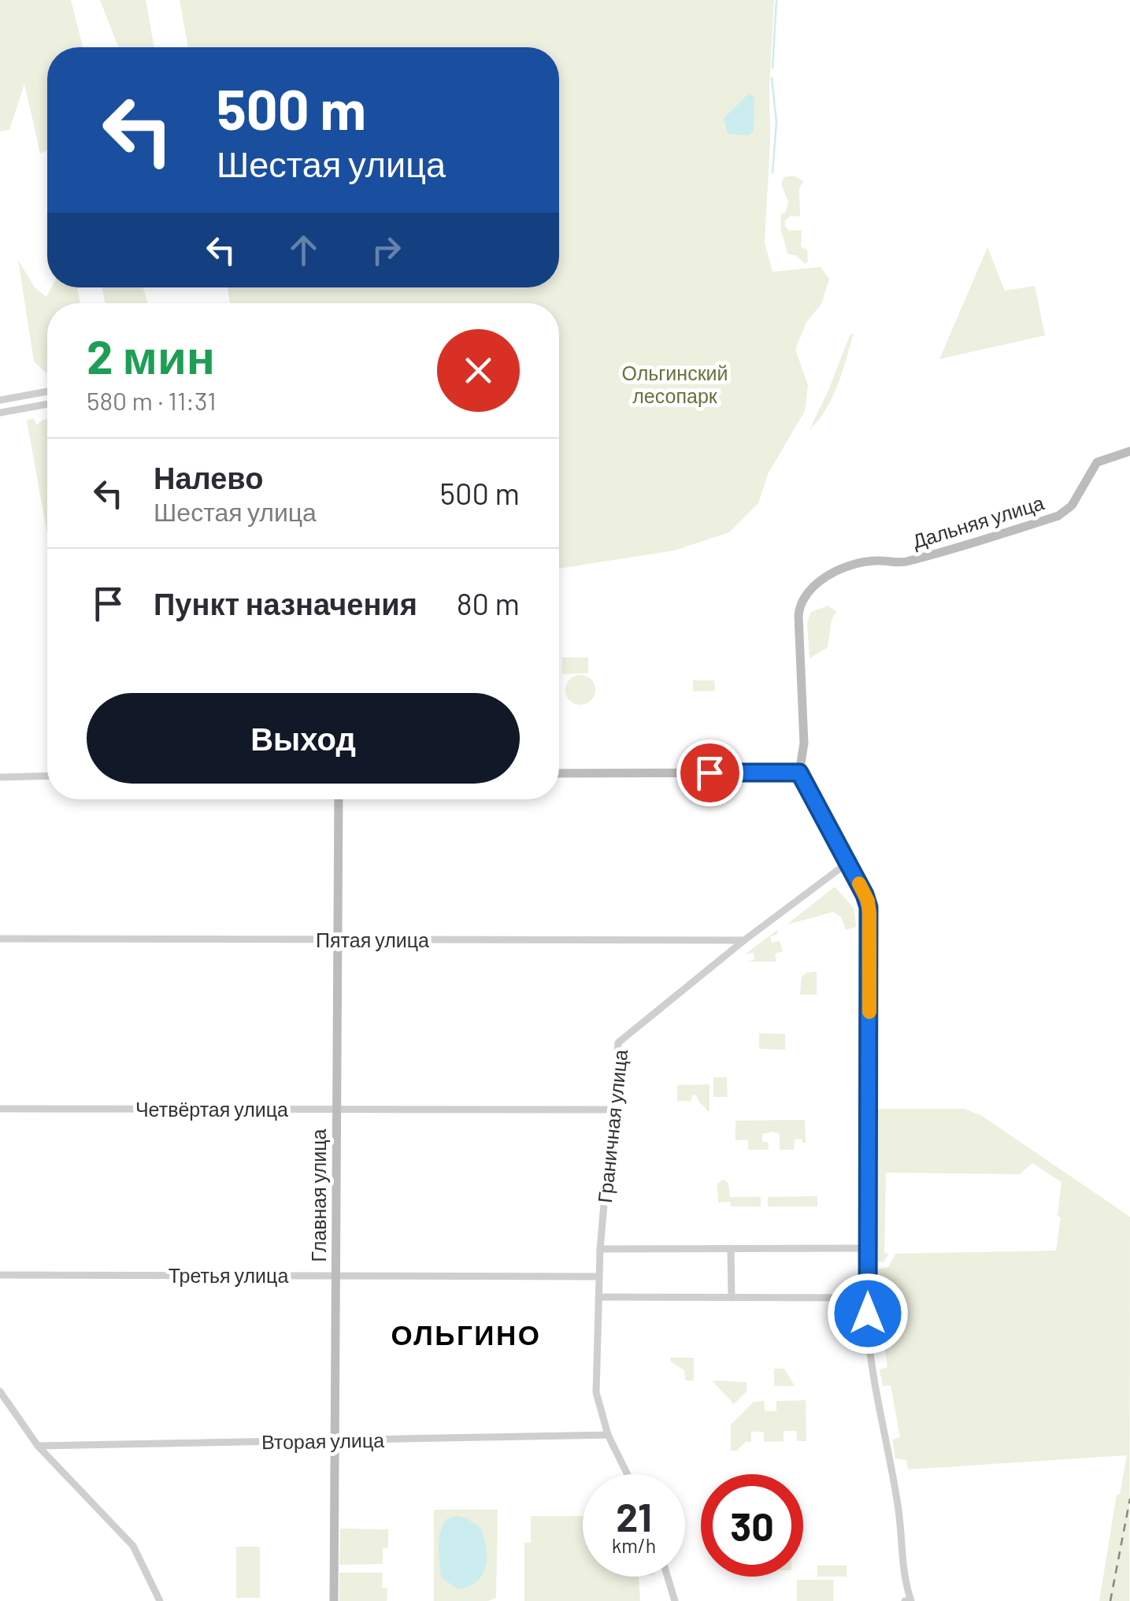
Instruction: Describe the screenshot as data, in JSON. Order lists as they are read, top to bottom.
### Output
{
  "streets": {
    "street": [
      "Дальняя улица",
      "Пятая улица",
      "Четвёртая улица",
      "Граничная улица",
      "Главная улица",
      "Третья улица",
      "Вторая улица"
    ]
  },
  "crossings": [
    ["Пятая улица", "Граничная улица"],
    ["Пятая улица", "Главная улица"],
    ["Четвёртая улица", "Граничная улица"],
    ["Четвёртая улица", "Главная улица"],
    ["Граничная улица", "Третья улица"],
    ["Граничная улица", "Вторая улица"],
    ["Главная улица", "Третья улица"],
    ["Главная улица", "Вторая улица"]
  ],
  "districts": ["ОЛЬГИНО"],
  "parks": ["Ольгинский лесопарк"],
  "page": {
    "turn": ["500 m", "Шестая улица"],
    "heading": ["2 мин", "580 m · 11:31"],
    "list": [
      {
        "name": "Налево",
        "note": "Шестая улица",
        "value": "500 m"
      },
      {
        "name": "Пункт назначения",
        "value": "80 m"
      }
    ],
    "buttons": "Выход",
    "speed": "21 km/h",
    "limit": "30"
  }
}
